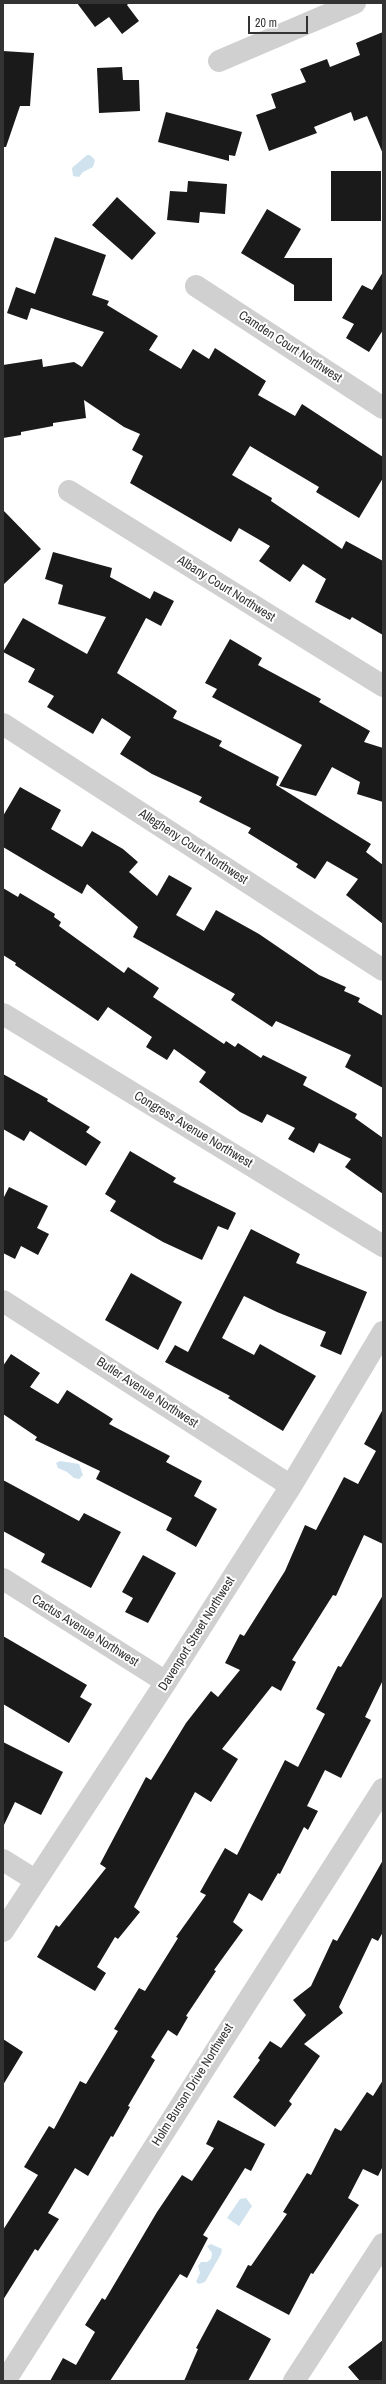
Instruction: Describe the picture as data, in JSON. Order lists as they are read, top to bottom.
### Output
{
  "streets": {
    "street": [
      "Camden Court Northwest",
      "Albany Court Northwest",
      "Allegheny Court Northwest",
      "Congress Avenue Northwest",
      "Butler Avenue Northwest",
      "Cactus Avenue Northwest",
      "Davenport Street Northwest",
      "Holm Burson Drive Northwest"
    ]
  },
  "crossings": [
    ["Butler Avenue Northwest", "Davenport Street Northwest"],
    ["Cactus Avenue Northwest", "Davenport Street Northwest"]
  ],
  "scale_bar": "20 m"
}
